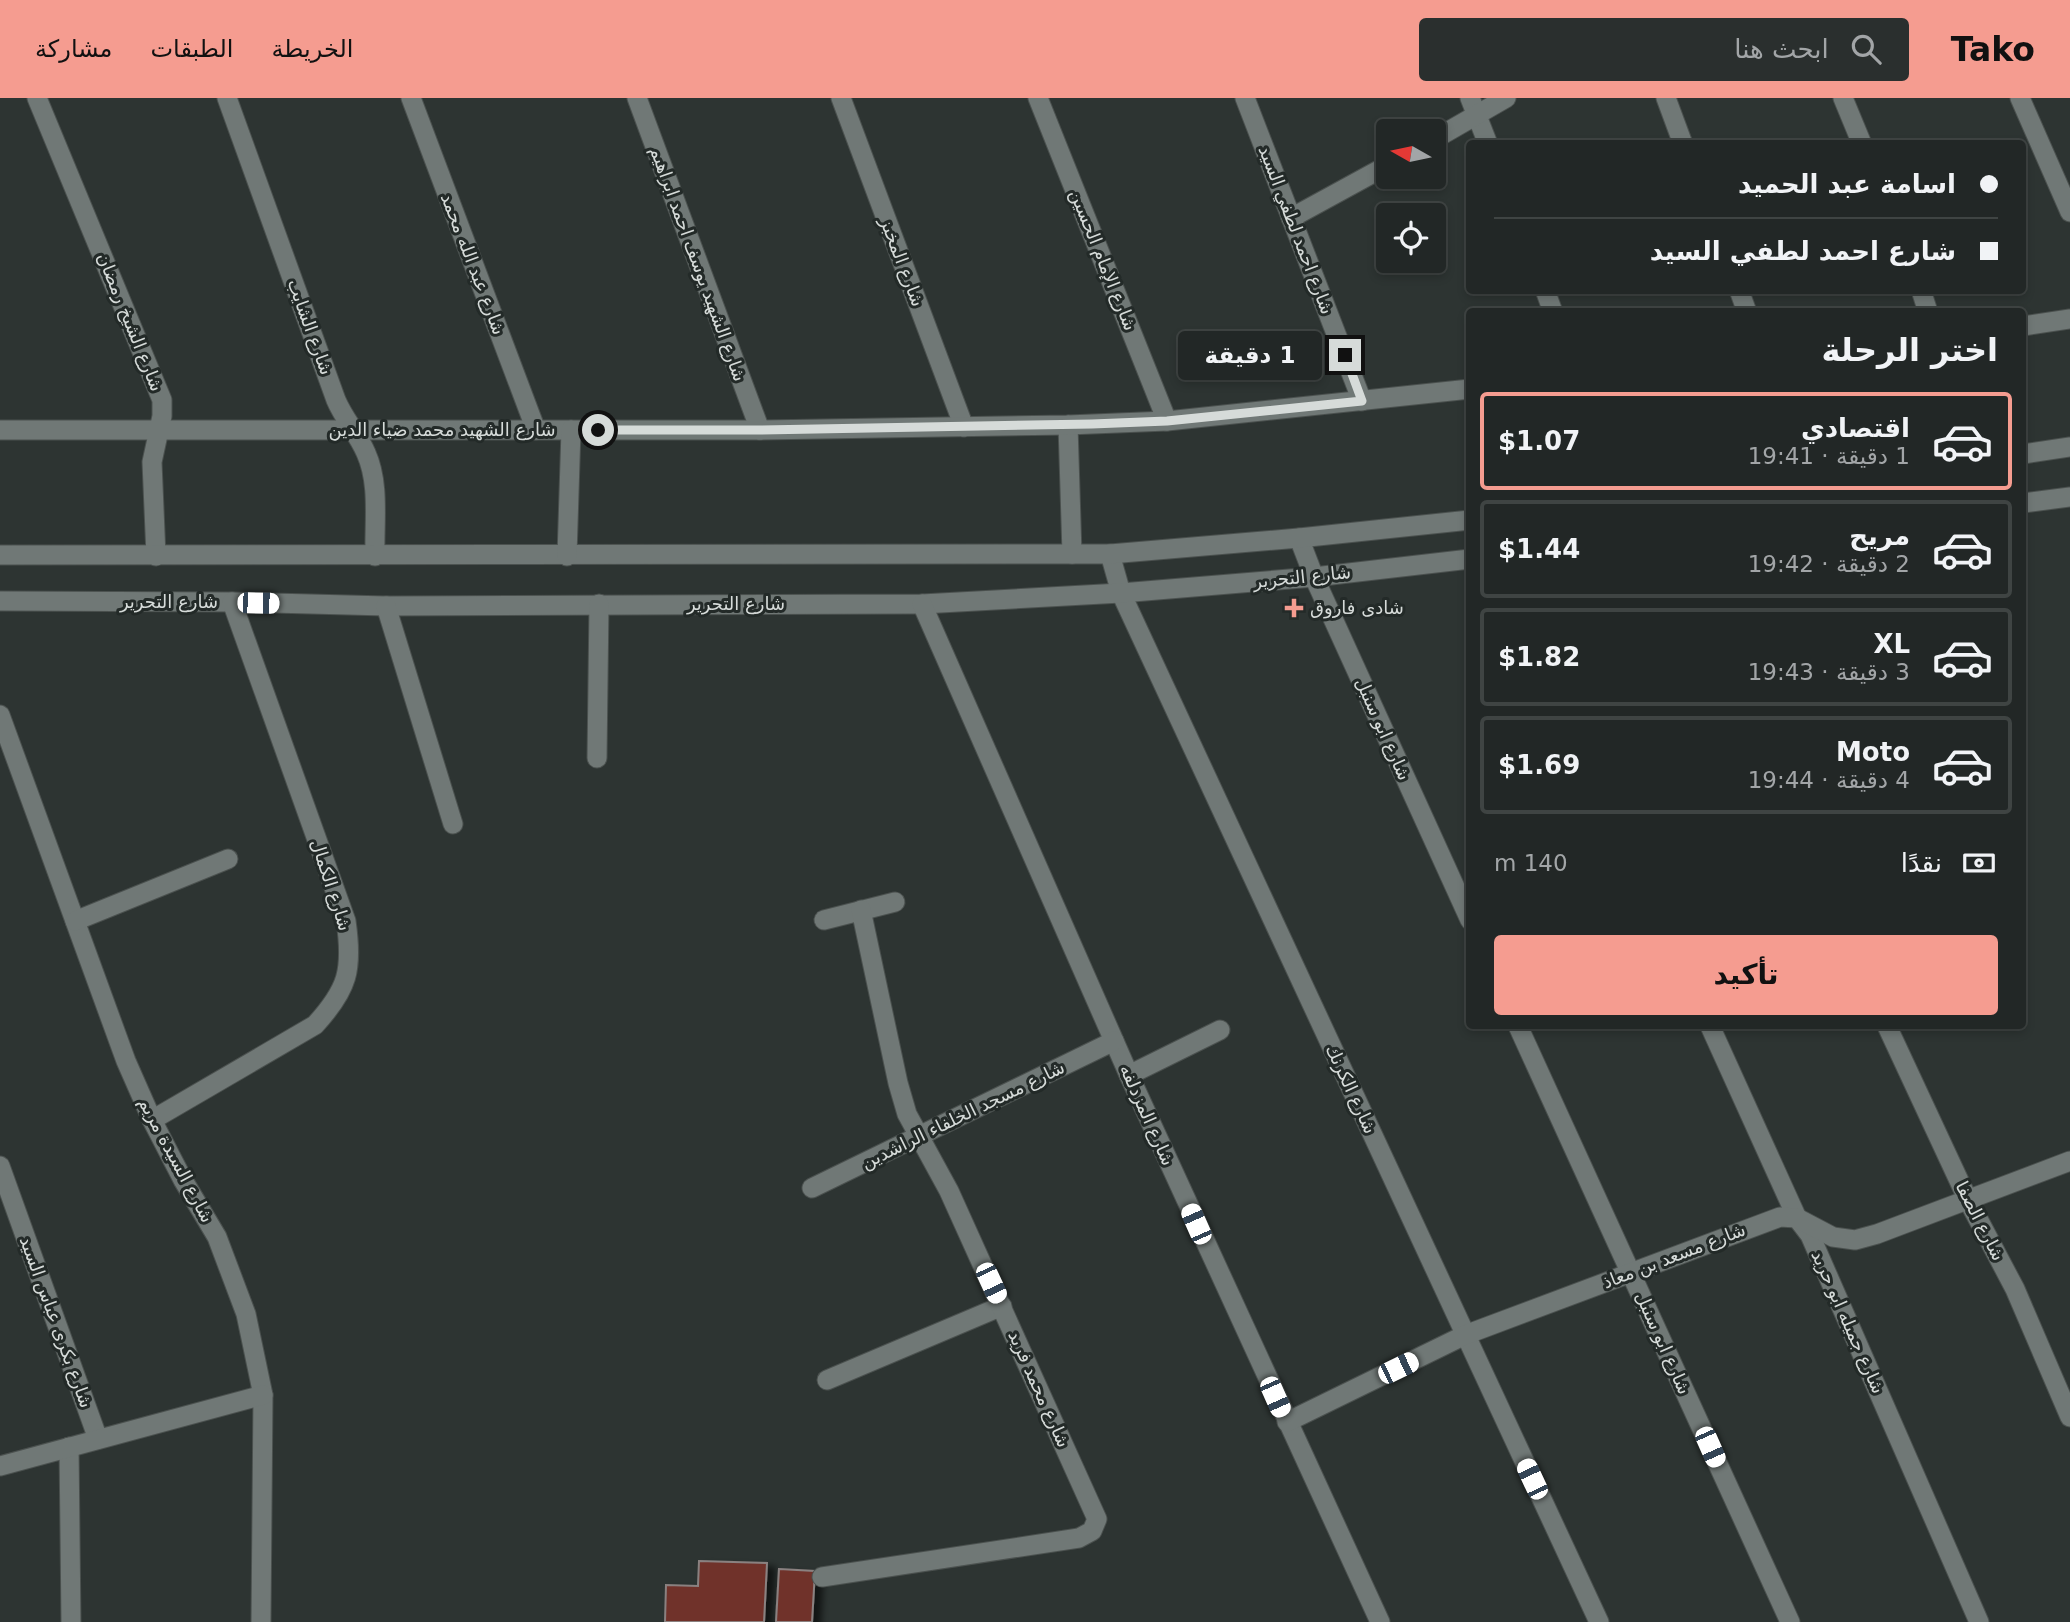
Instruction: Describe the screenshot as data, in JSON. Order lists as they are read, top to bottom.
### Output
{
  "streets": {
    "street": [
      "شارع احمد لطفي السيد",
      "شارع الإمام الحسين",
      "شارع المخبز",
      "شارع عبد الله محمد",
      "شارع الشهيد يوسف احمد ابراهيم",
      "شارع الشيخ رمضان",
      "شارع الشايب",
      "شارع الشهيد محمد ضياء الدين",
      "شارع التحرير",
      "شارع ابو سنبل",
      "شارع الكمال",
      "شارع الكرنك",
      "شارع مسجد الخلفاء الراشدين",
      "شارع المزدلفه",
      "شارع السيدة مريم",
      "شارع الصفا",
      "شارع مسعد بن معاذ",
      "شارع بكرى عباس السيد",
      "شارع جميله ابو حريد",
      "شارع محمد فريد"
    ]
  },
  "crossings": [
    ["شارع احمد لطفي السيد", "شارع الشهيد محمد ضياء الدين"],
    ["شارع الإمام الحسين", "شارع الشهيد محمد ضياء الدين"],
    ["شارع المخبز", "شارع الشهيد محمد ضياء الدين"],
    ["شارع عبد الله محمد", "شارع الشهيد محمد ضياء الدين"],
    ["شارع الشهيد يوسف احمد ابراهيم", "شارع الشهيد محمد ضياء الدين"],
    ["شارع الشيخ رمضان", "شارع الشهيد محمد ضياء الدين"],
    ["شارع الشايب", "شارع الشهيد محمد ضياء الدين"],
    ["شارع التحرير", "شارع ابو سنبل"],
    ["شارع التحرير", "شارع الكمال"],
    ["شارع التحرير", "شارع الكرنك"],
    ["شارع التحرير", "شارع المزدلفه"],
    ["شارع ابو سنبل", "شارع مسعد بن معاذ"],
    ["شارع الكمال", "شارع السيدة مريم"],
    ["شارع الكرنك", "شارع مسعد بن معاذ"],
    ["شارع مسجد الخلفاء الراشدين", "شارع المزدلفه"],
    ["شارع مسجد الخلفاء الراشدين", "شارع محمد فريد"],
    ["شارع المزدلفه", "شارع مسعد بن معاذ"],
    ["شارع مسعد بن معاذ", "شارع جميله ابو حريد"]
  ],
  "places": {
    "health": ["شادى فاروق"]
  },
  "north": "left",
  "page": {
    "header": "Tako",
    "search": "ابحث هنا",
    "nav": ["الخريطة", "الطبقات", "مشاركة"],
    "banner": ["اسامة عبد الحميد", "شارع احمد لطفي السيد"],
    "heading": "اختر الرحلة",
    "bubble": "1 دقيقة",
    "list": [
      {
        "name": "اقتصادي",
        "note": "1 دقيقة · 19:41",
        "value": "$1.07"
      },
      {
        "name": "مريح",
        "note": "2 دقيقة · 19:42",
        "value": "$1.44"
      },
      {
        "name": "XL",
        "note": "3 دقيقة · 19:43",
        "value": "$1.82"
      },
      {
        "name": "Moto",
        "note": "4 دقيقة · 19:44",
        "value": "$1.69"
      }
    ],
    "pay": ["نقدًا", "140 m"],
    "buttons": "تأكيد"
  }
}
